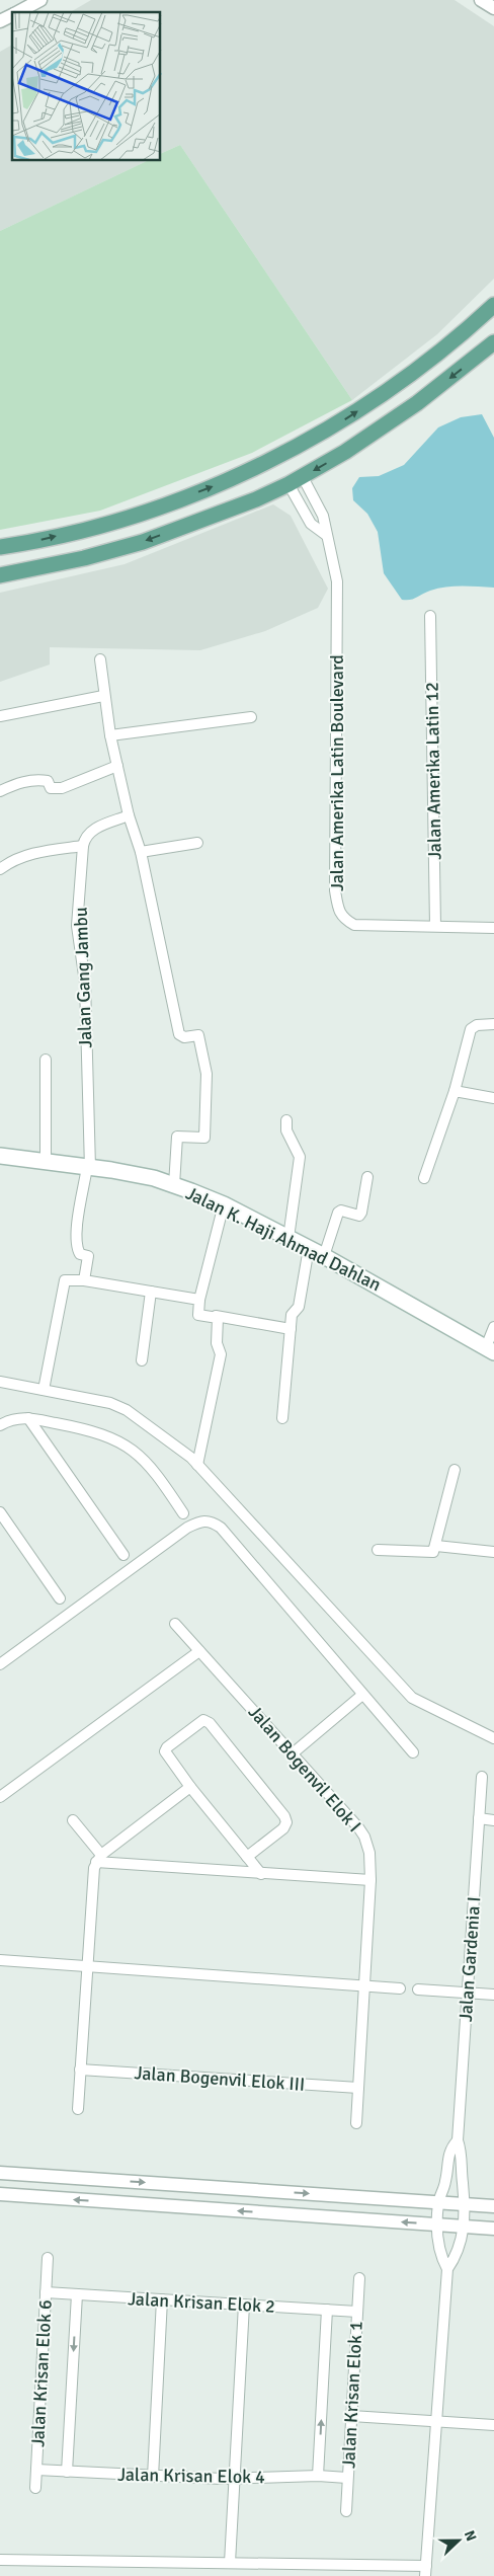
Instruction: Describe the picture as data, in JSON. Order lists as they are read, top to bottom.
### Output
{
  "streets": {
    "main road": ["Jalan K. Haji Ahmad Dahlan"],
    "street": [
      "Jalan Amerika Latin 12",
      "Jalan Amerika Latin Boulevard",
      "Jalan Gang Jambu",
      "Jalan Bogenvil Elok I",
      "Jalan Gardenia I",
      "Jalan Bogenvil Elok III",
      "Jalan Krisan Elok 2",
      "Jalan Krisan Elok 6",
      "Jalan Krisan Elok 1",
      "Jalan Krisan Elok 4"
    ]
  },
  "crossings": [
    ["Jalan Amerika Latin 12", "Jalan Amerika Latin Boulevard"],
    ["Jalan Gang Jambu", "Jalan K. Haji Ahmad Dahlan"],
    ["Jalan Bogenvil Elok I", "Jalan Bogenvil Elok III"],
    ["Jalan Krisan Elok 2", "Jalan Krisan Elok 6"],
    ["Jalan Krisan Elok 2", "Jalan Krisan Elok 1"],
    ["Jalan Krisan Elok 6", "Jalan Krisan Elok 4"],
    ["Jalan Krisan Elok 1", "Jalan Krisan Elok 4"]
  ],
  "north": "right"
}
